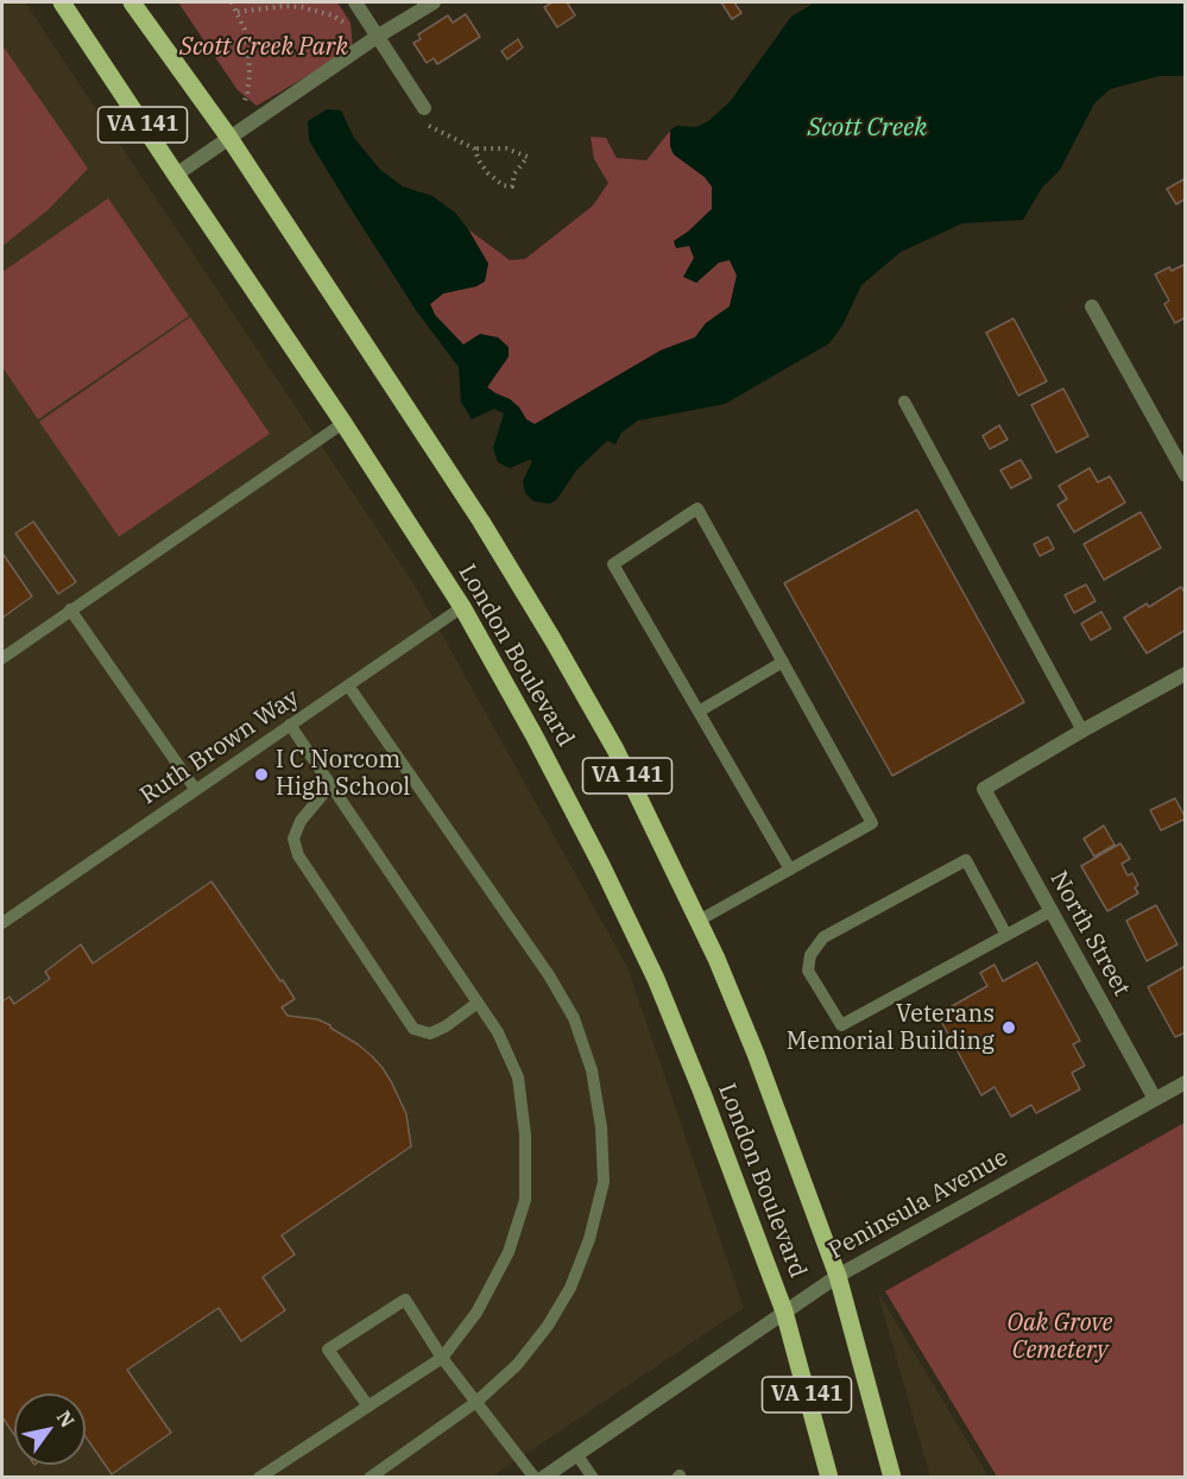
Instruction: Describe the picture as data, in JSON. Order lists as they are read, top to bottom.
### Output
{
  "streets": {
    "main road": ["VA 141", "London Boulevard"],
    "street": ["North Street", "Peninsula Avenue"],
    "lane": ["Ruth Brown Way"]
  },
  "crossings": [
    ["London Boulevard", "Ruth Brown Way"],
    ["London Boulevard", "Peninsula Avenue"],
    ["North Street", "Peninsula Avenue"]
  ],
  "water": ["Scott Creek"],
  "parks": ["Scott Creek Park", "Oak Grove Cemetery"],
  "places": ["I C Norcom High School", "Veterans Memorial Building"],
  "north": "top right"
}
